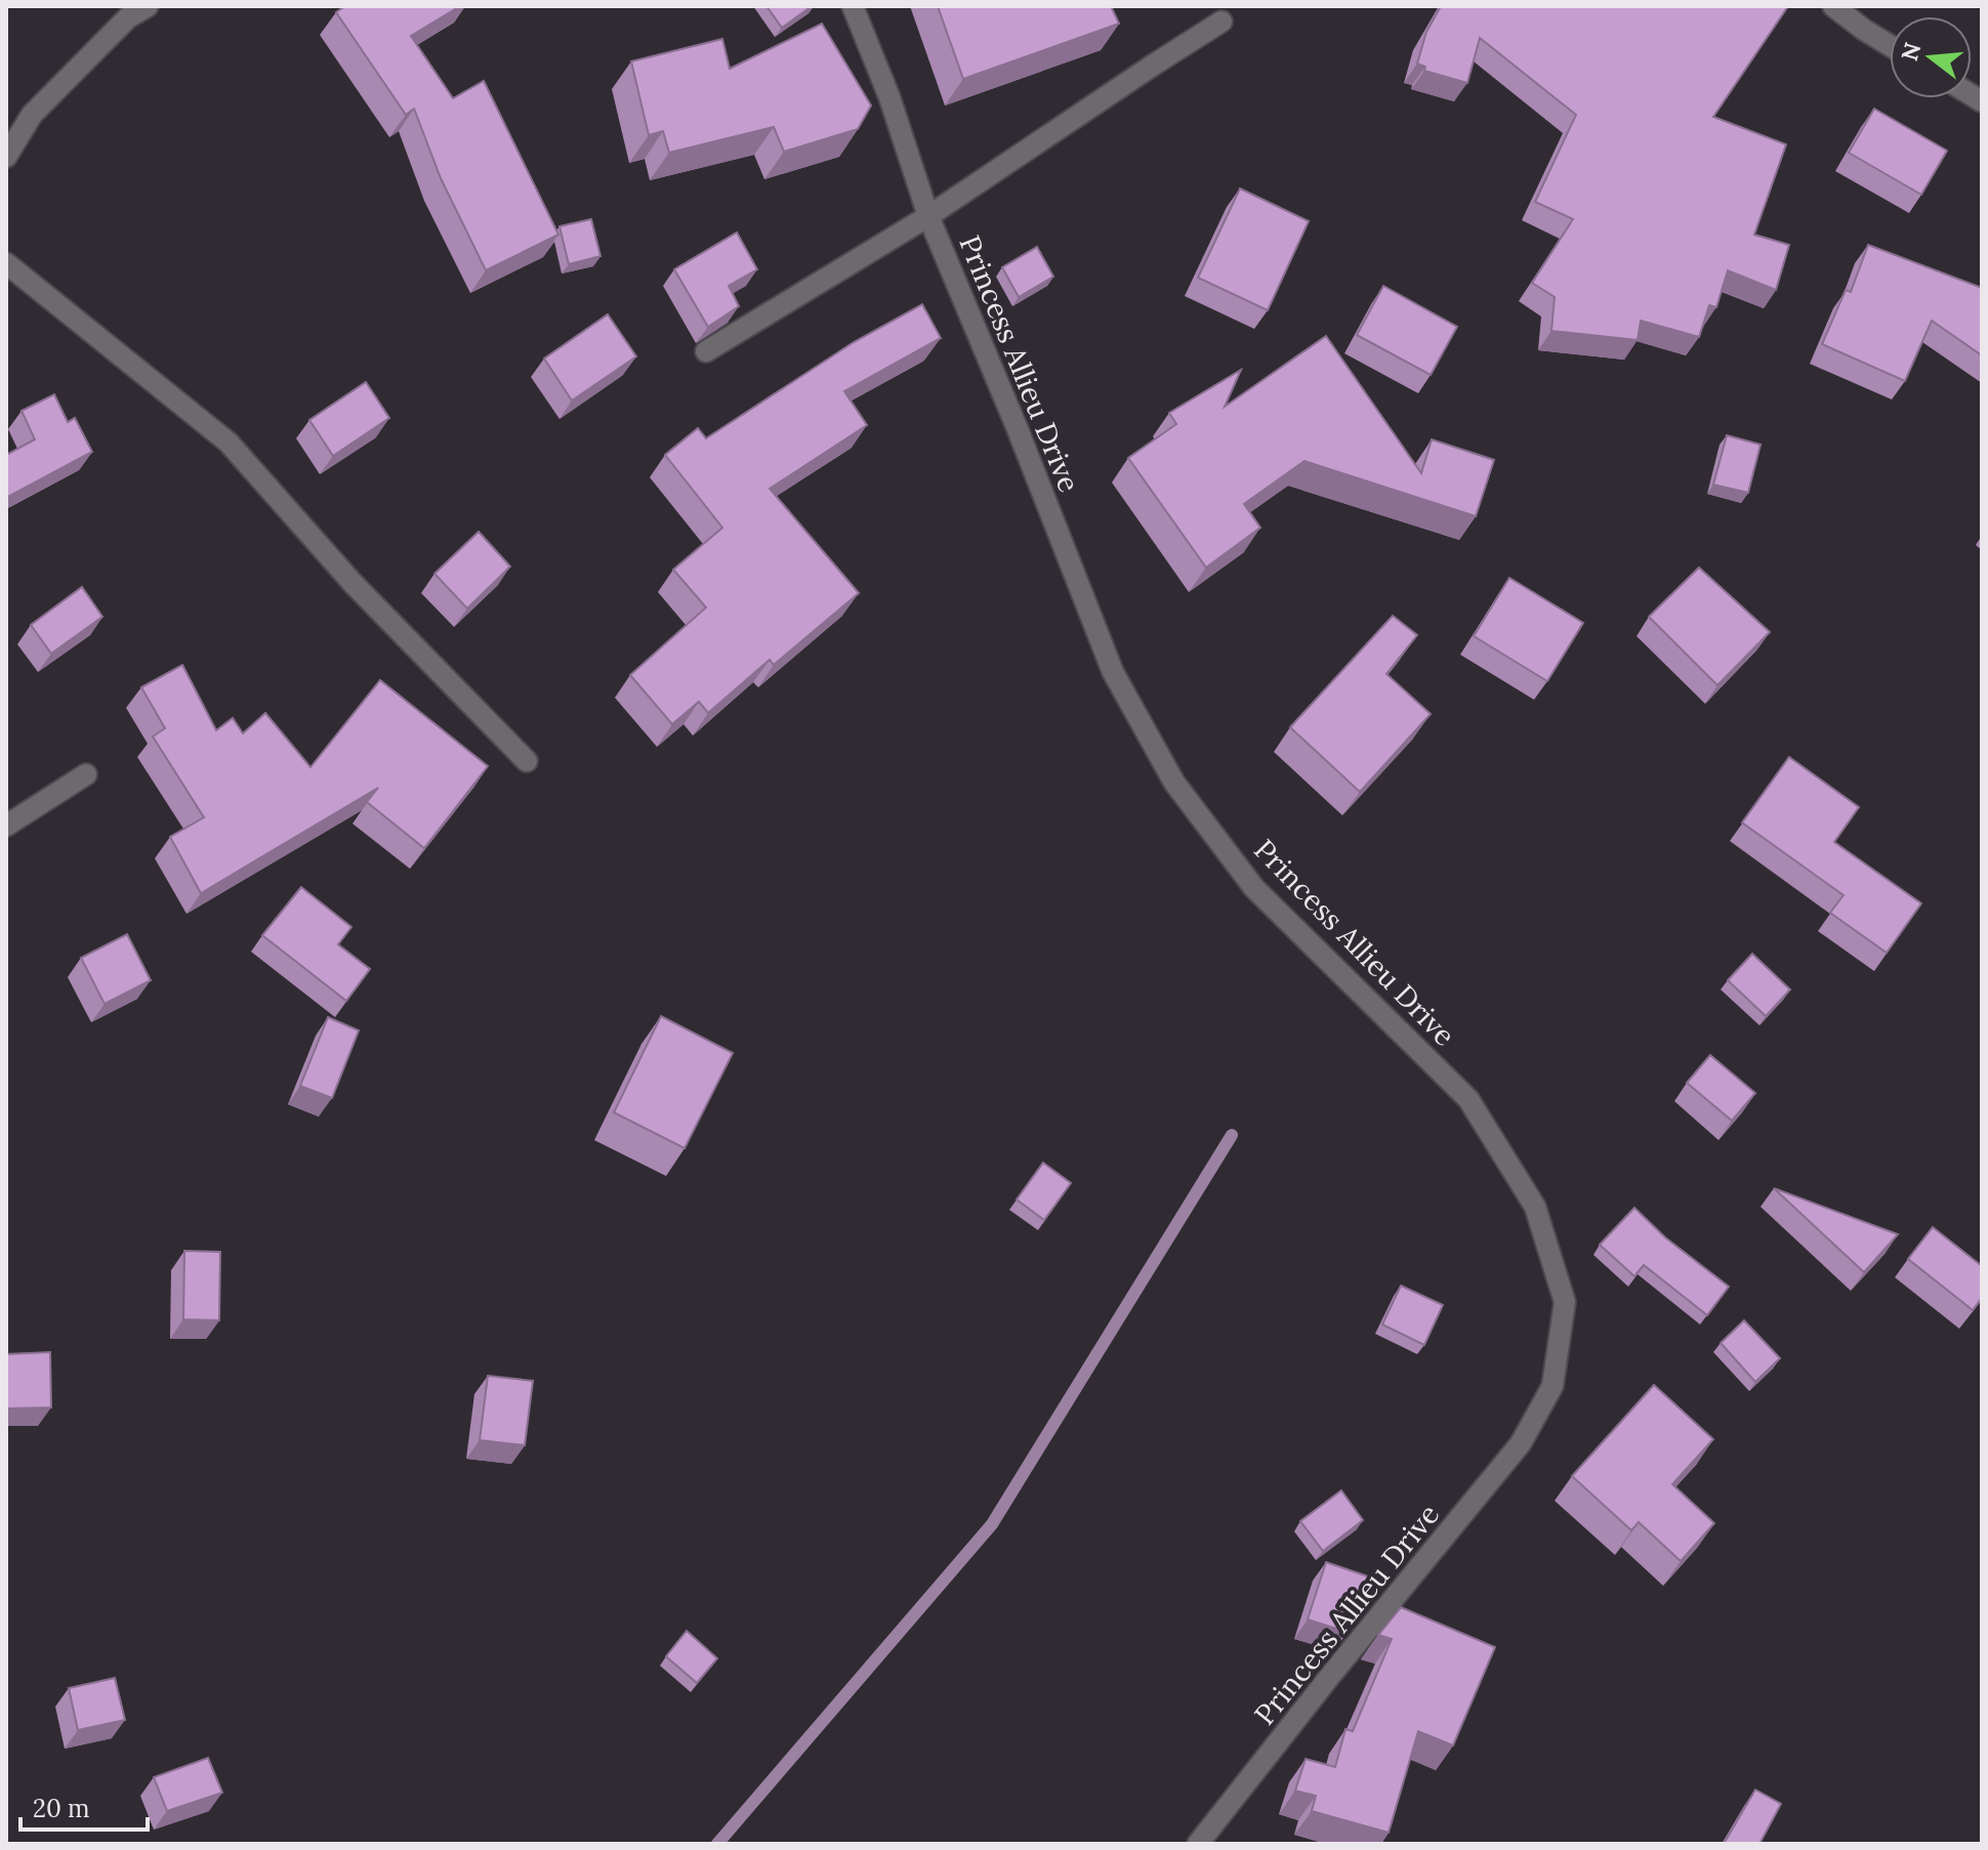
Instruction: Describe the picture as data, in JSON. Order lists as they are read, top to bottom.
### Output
{
  "streets": {
    "street": ["Princess Allieu Drive"]
  },
  "scale_bar": "20 m",
  "north": "left"
}
